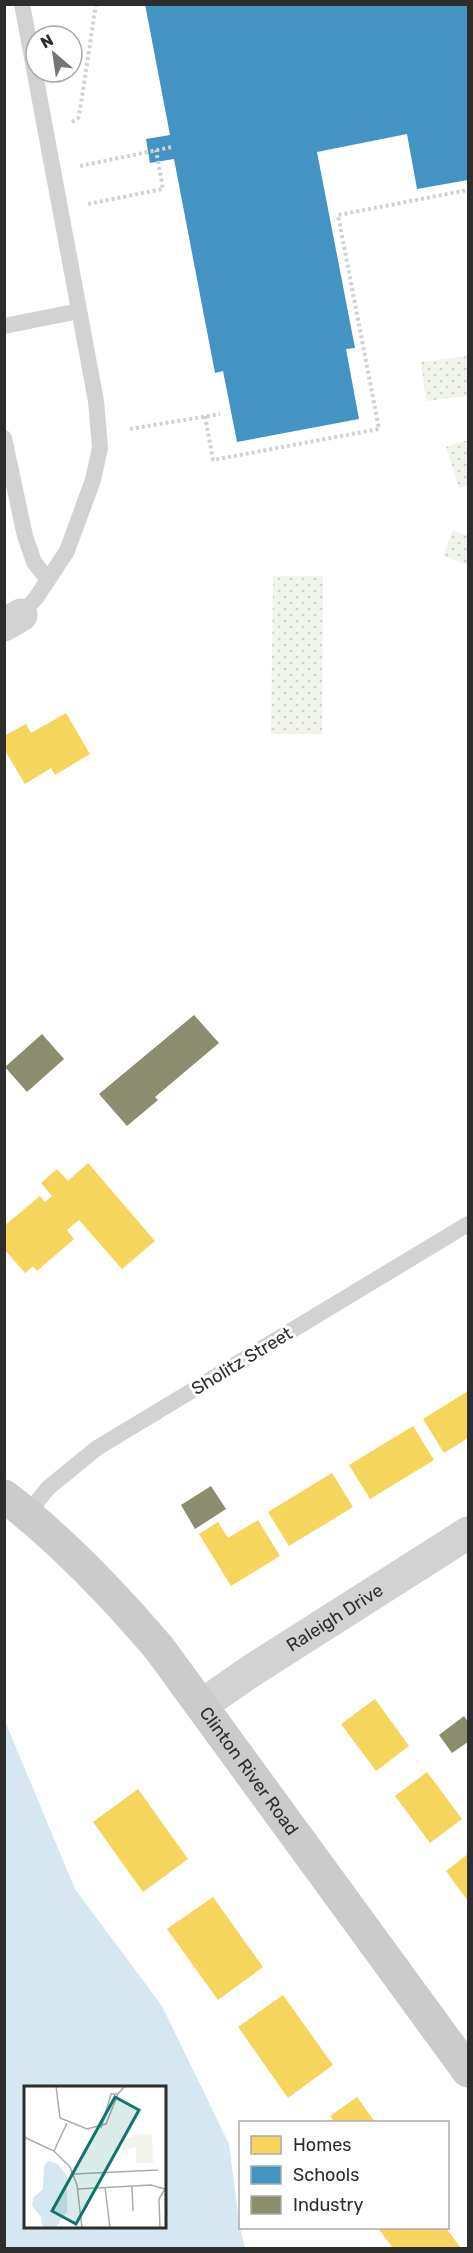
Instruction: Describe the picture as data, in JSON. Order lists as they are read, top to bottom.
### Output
{
  "streets": {
    "street": ["Raleigh Drive", "Clinton River Road"],
    "lane": ["Sholitz Street"]
  },
  "crossings": [
    ["Sholitz Street", "Clinton River Road"],
    ["Raleigh Drive", "Clinton River Road"]
  ],
  "legend": ["Homes", "Schools", "Industry"],
  "north": "top left"
}
